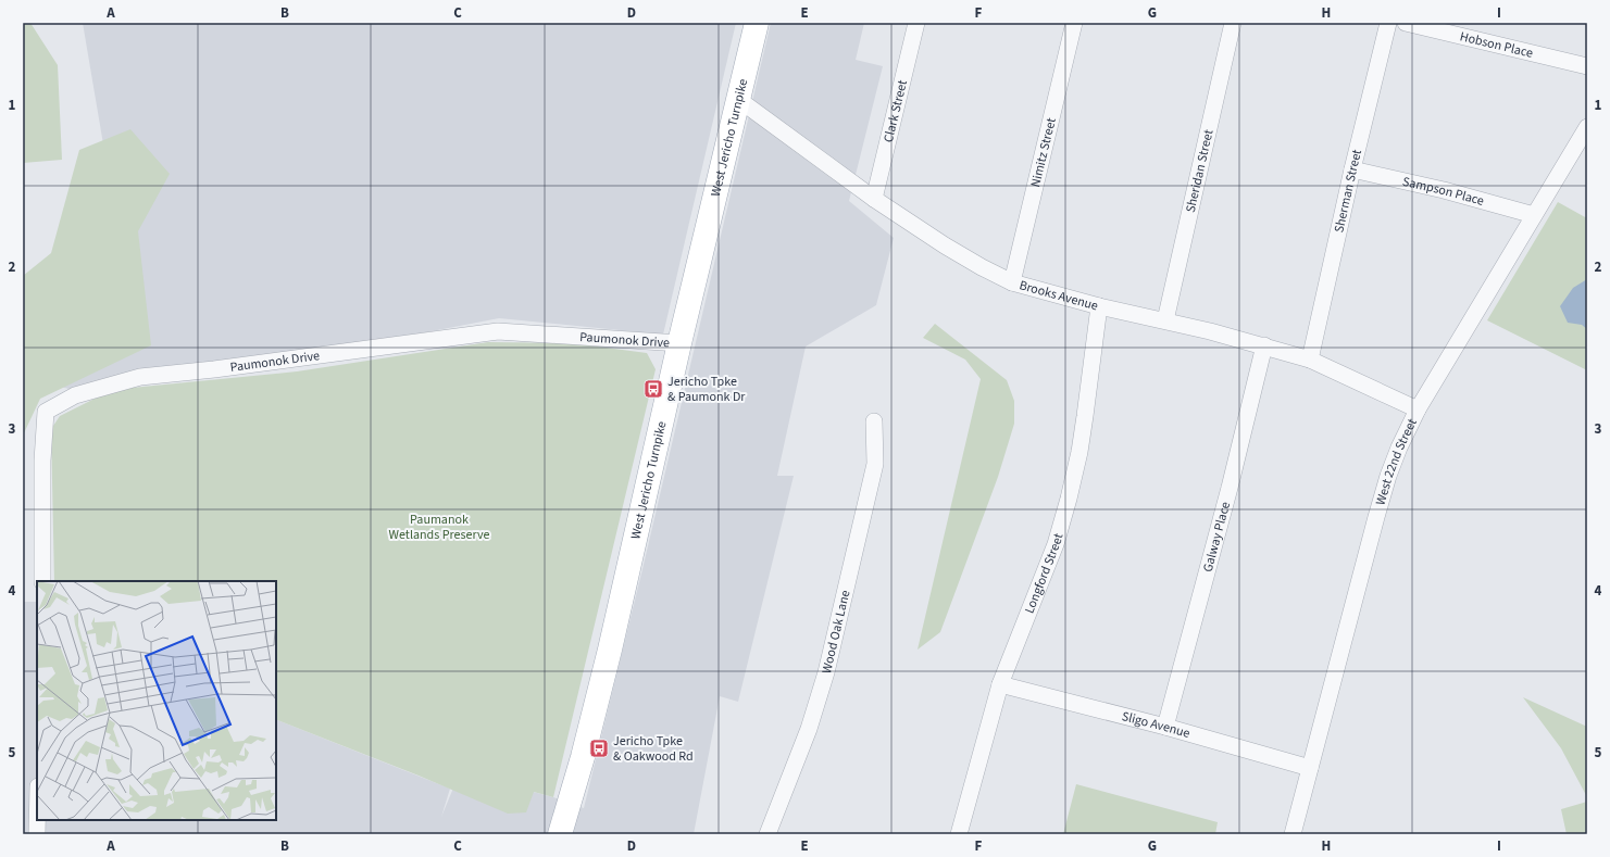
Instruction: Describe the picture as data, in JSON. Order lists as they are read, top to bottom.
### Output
{
  "streets": {
    "main road": ["West Jericho Turnpike"],
    "street": [
      "Hobson Place",
      "Clark Street",
      "Nimitz Street",
      "Sheridan Street",
      "Sherman Street",
      "Sampson Place",
      "Brooks Avenue",
      "Paumonok Drive",
      "West 22nd Street",
      "Galway Place",
      "Longford Street",
      "Wood Oak Lane",
      "Sligo Avenue"
    ]
  },
  "crossings": [
    ["Clark Street", "Brooks Avenue"],
    ["West Jericho Turnpike", "Brooks Avenue"],
    ["West Jericho Turnpike", "Paumonok Drive"],
    ["Nimitz Street", "Brooks Avenue"],
    ["Sheridan Street", "Brooks Avenue"],
    ["Sherman Street", "Sampson Place"],
    ["Sherman Street", "Brooks Avenue"],
    ["Sampson Place", "West 22nd Street"],
    ["Brooks Avenue", "West 22nd Street"],
    ["Brooks Avenue", "Galway Place"],
    ["Brooks Avenue", "Longford Street"],
    ["West 22nd Street", "Sligo Avenue"],
    ["Galway Place", "Sligo Avenue"],
    ["Longford Street", "Sligo Avenue"]
  ],
  "parks": ["Paumanok Wetlands Preserve"],
  "places": {
    "bus stop": ["Jericho Tpke & Paumonk Dr", "Jericho Tpke & Oakwood Rd"]
  },
  "grid": {
    "columns": [
      "A",
      "B",
      "C",
      "D",
      "E",
      "F",
      "G",
      "H",
      "I"
    ],
    "rows": [
      "1",
      "2",
      "3",
      "4",
      "5"
    ]
  }
}
